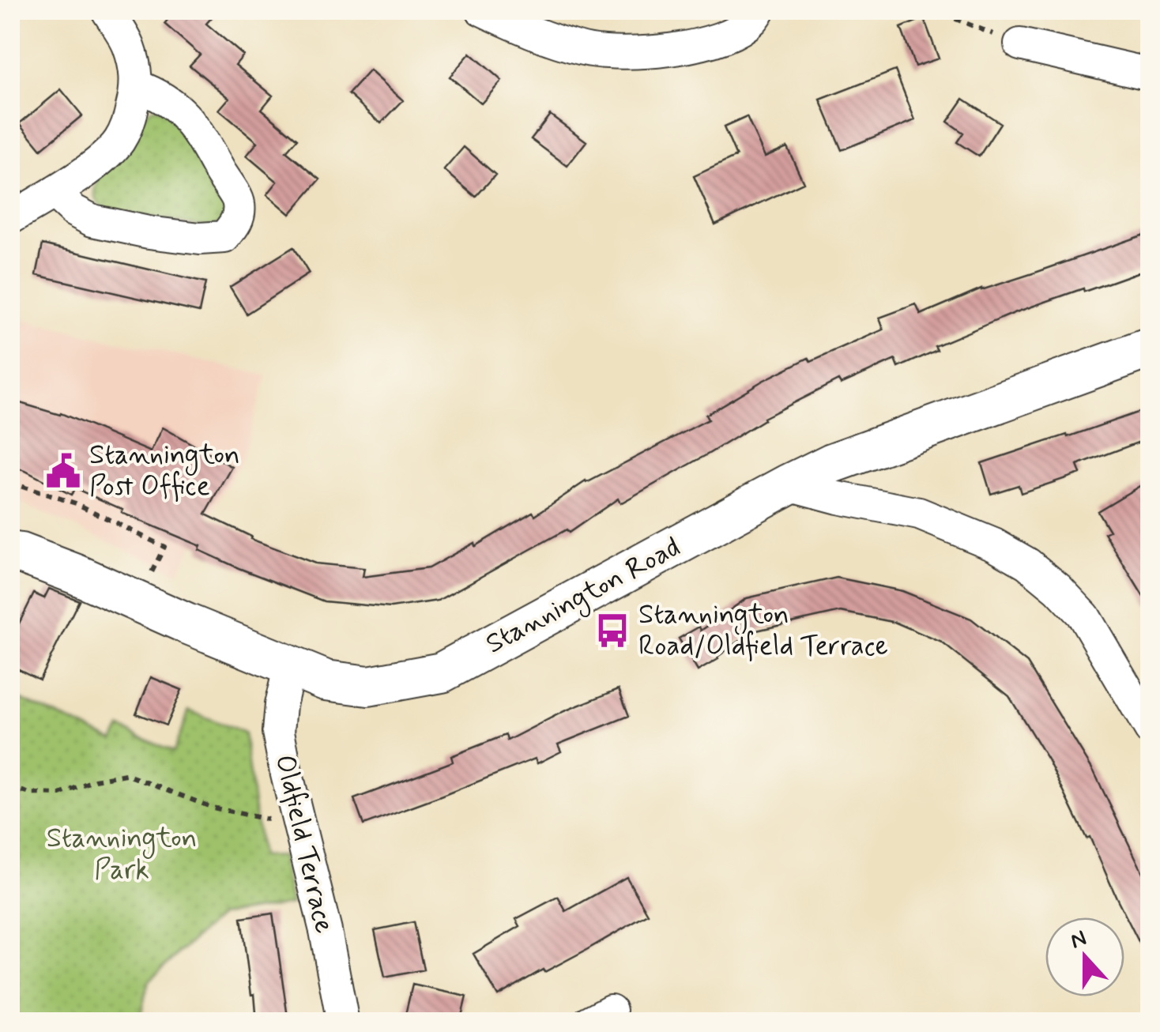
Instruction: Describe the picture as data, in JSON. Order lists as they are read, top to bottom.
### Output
{
  "streets": {
    "main road": ["Stannington Road"],
    "street": ["Oldfield Terrace"]
  },
  "crossings": [
    ["Stannington Road", "Oldfield Terrace"]
  ],
  "parks": ["Stannington Park"],
  "places": {
    "public building": ["Stannington Post Office"],
    "bus stop": ["Stannington Road/Oldfield Terrace"]
  },
  "north": "top"
}
